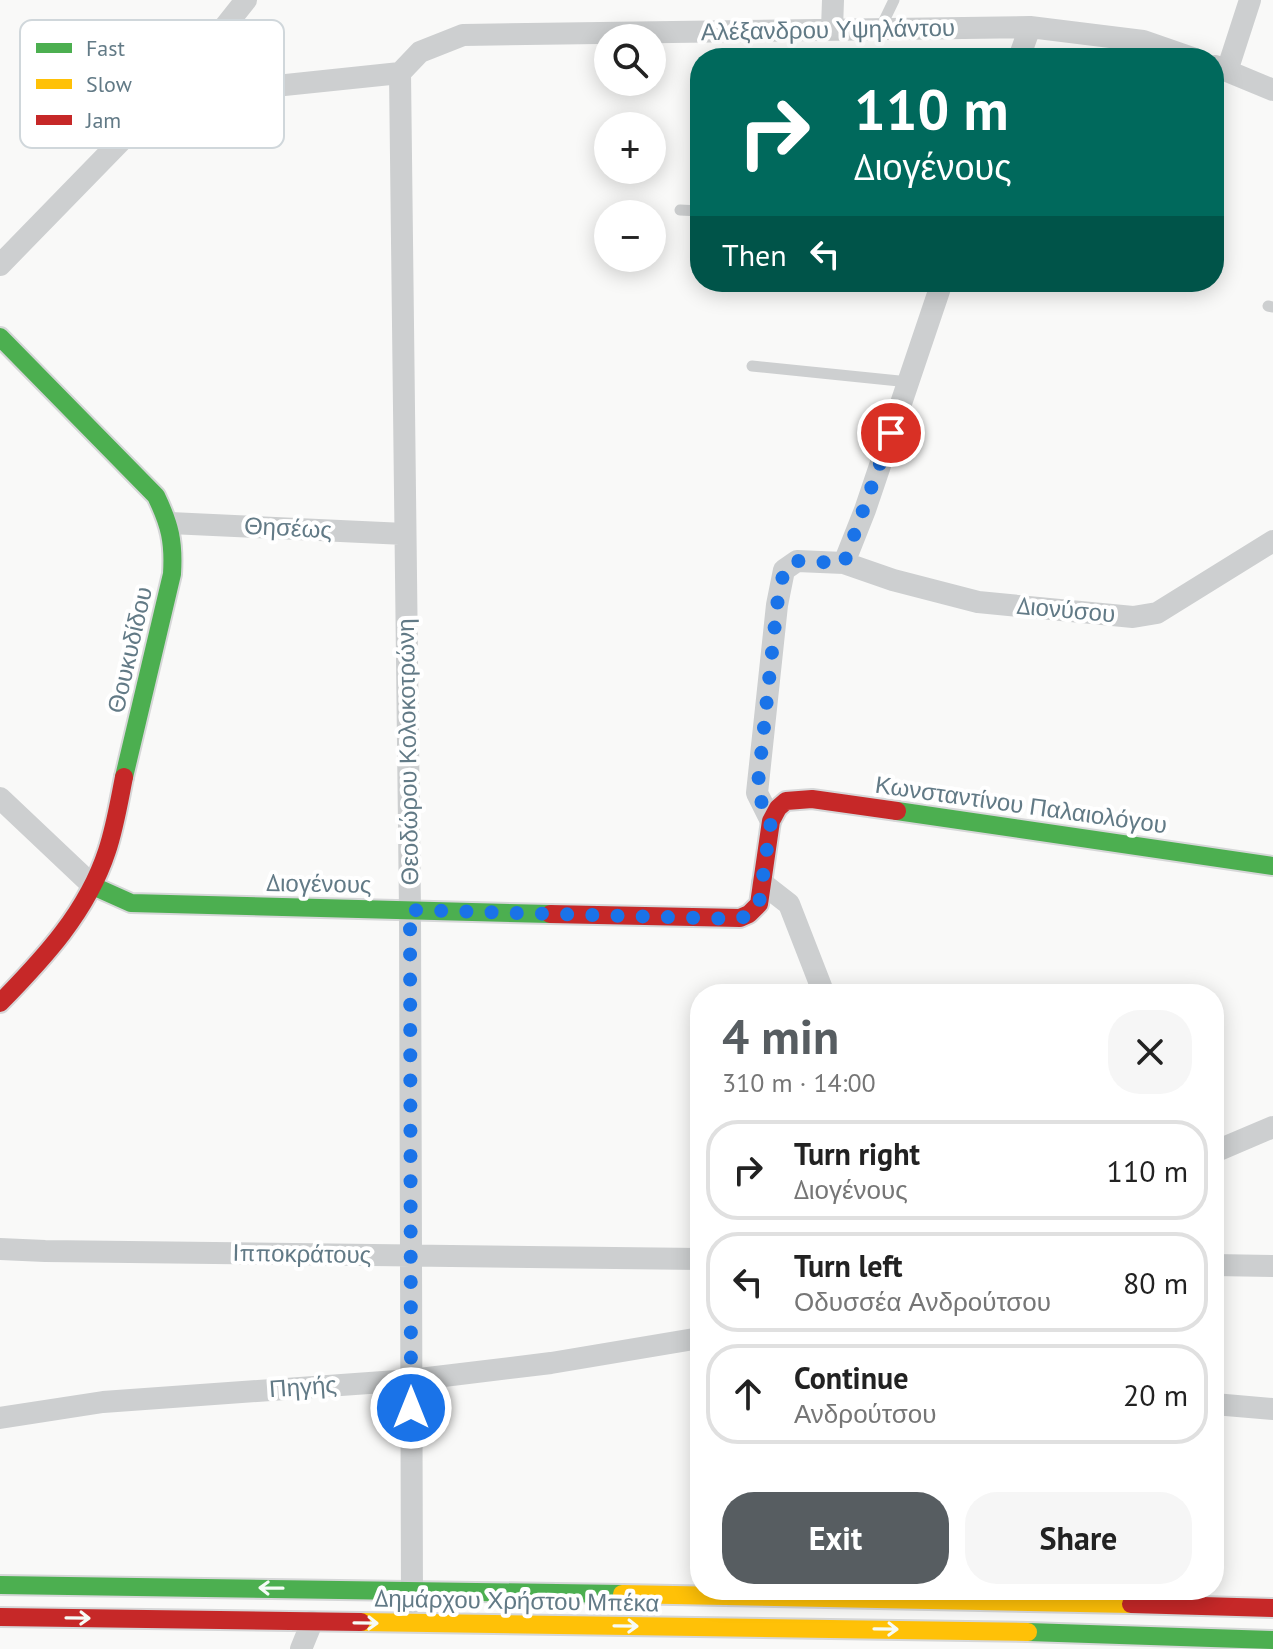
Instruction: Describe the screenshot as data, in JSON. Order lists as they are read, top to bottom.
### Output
{
  "streets": {
    "main road": [
      "Θουκυδίδου",
      "Κωνσταντίνου Παλαιολόγου",
      "Διογένους",
      "Δημάρχου Χρήστου Μπέκα"
    ],
    "street": [
      "Αλέξανδρου Υψηλάντου",
      "Θησέως",
      "Διονύσου",
      "Θεοδώρου Κολοκοτρώνη",
      "Ιπποκράτους",
      "Πηγής"
    ]
  },
  "crossings": [
    ["Αλέξανδρου Υψηλάντου", "Θεοδώρου Κολοκοτρώνη"],
    ["Θησέως", "Θουκυδίδου"],
    ["Θησέως", "Θεοδώρου Κολοκοτρώνη"],
    ["Διονύσου", "Κωνσταντίνου Παλαιολόγου"],
    ["Διονύσου", "Διογένους"],
    ["Θουκυδίδου", "Διογένους"],
    ["Θεοδώρου Κολοκοτρώνη", "Διογένους"],
    ["Θεοδώρου Κολοκοτρώνη", "Ιπποκράτους"],
    ["Θεοδώρου Κολοκοτρώνη", "Πηγής"],
    ["Θεοδώρου Κολοκοτρώνη", "Δημάρχου Χρήστου Μπέκα"],
    ["Κωνσταντίνου Παλαιολόγου", "Διογένους"]
  ],
  "legend": ["Fast", "Slow", "Jam"],
  "page": {
    "map_buttons": ["+", "−"],
    "turn": ["110 m", "Διογένους"],
    "then": "Then",
    "heading": ["4 min", "310 m · 14:00"],
    "list": [
      {
        "name": "Turn right",
        "note": "Διογένους",
        "value": "110 m"
      },
      {
        "name": "Turn left",
        "note": "Οδυσσέα Ανδρούτσου",
        "value": "80 m"
      },
      {
        "name": "Continue",
        "note": "Ανδρούτσου",
        "value": "20 m"
      }
    ],
    "buttons": ["Exit", "Share"]
  }
}
